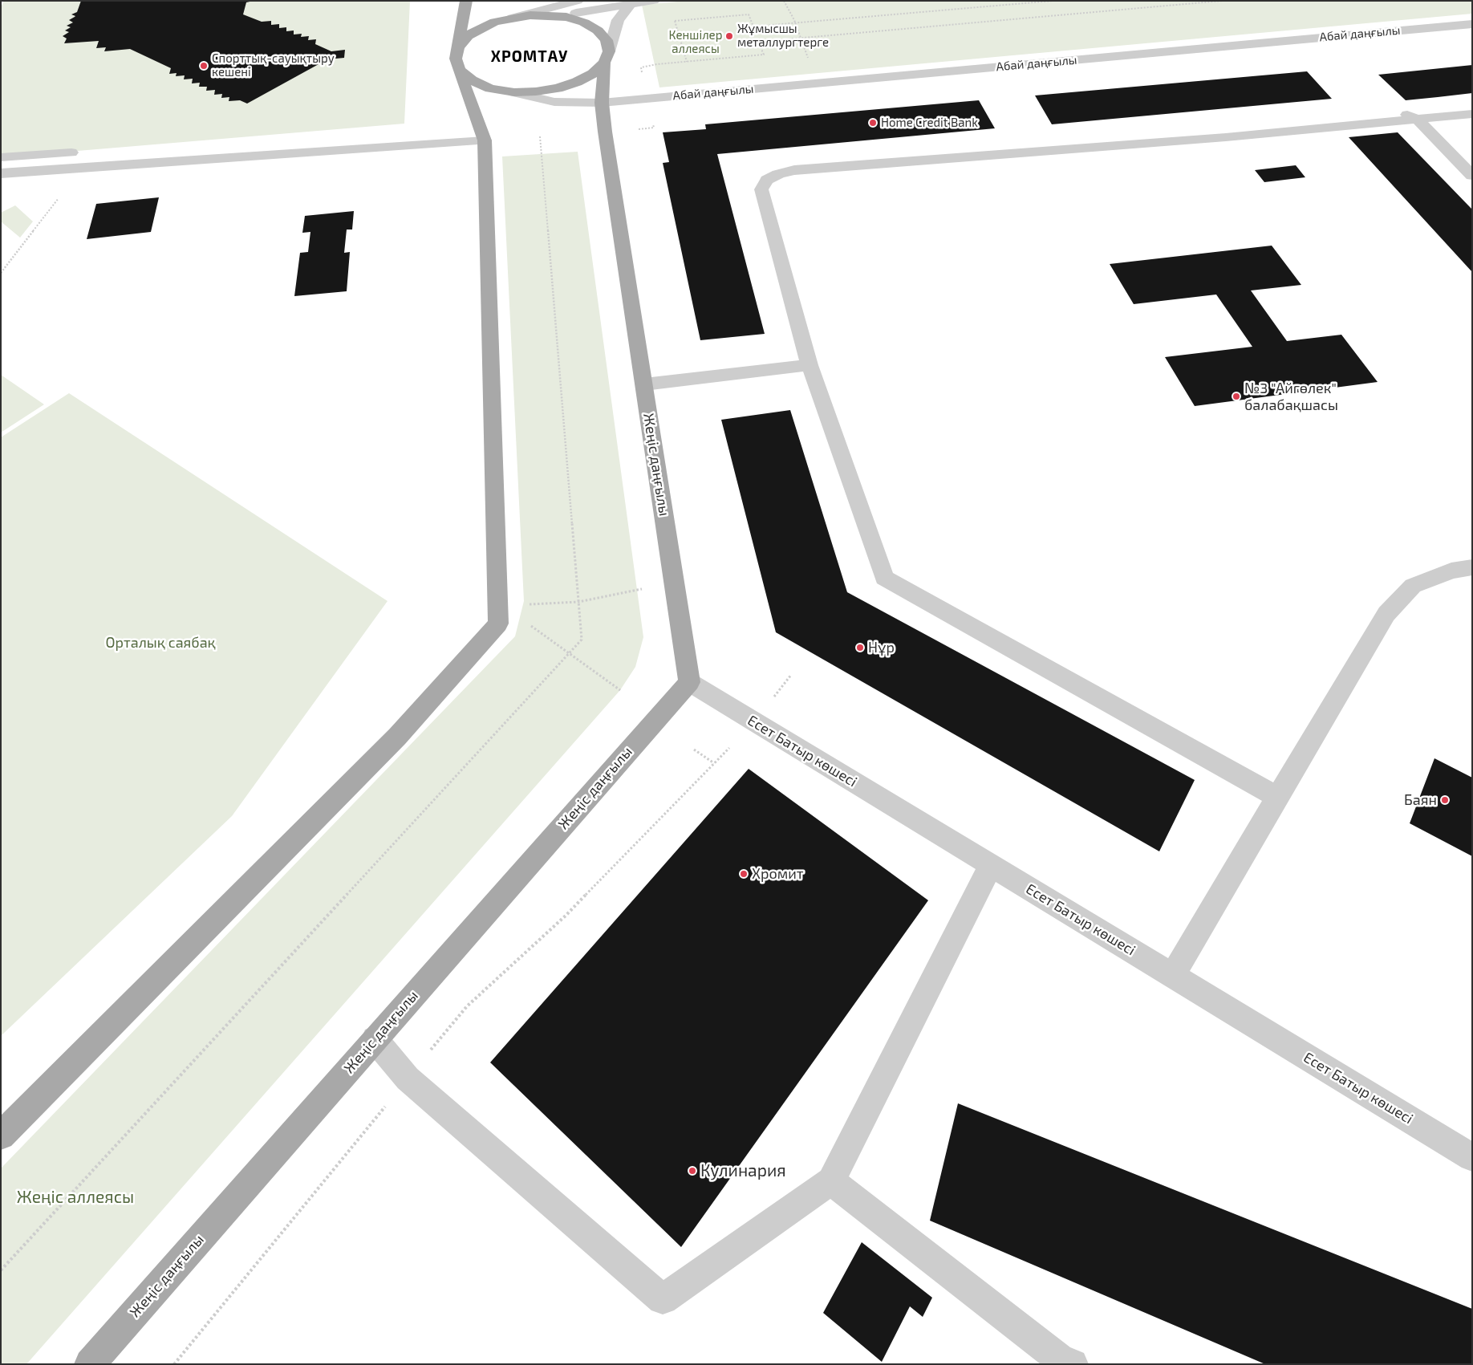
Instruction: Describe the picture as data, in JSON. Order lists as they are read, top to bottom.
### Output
{
  "streets": {
    "main road": ["Жеңіс даңғылы"],
    "street": ["Абай даңғылы", "Есет Батыр көшесі"]
  },
  "crossings": [
    ["Абай даңғылы", "Жеңіс даңғылы"],
    ["Жеңіс даңғылы", "Есет Батыр көшесі"]
  ],
  "districts": ["ХРОМТАУ"],
  "parks": ["Кеншілер аллеясы", "Орталық саябақ", "Жеңіс аллеясы"],
  "places": [
    "Жұмысшы металлургтерге",
    "Спорттық-сауықтыру кешені",
    "Home Credit Bank",
    "№3 \"Айгөлек\" балабақшасы",
    "Нұр",
    "Баян",
    "Хромит",
    "Кулинария"
  ]
}
